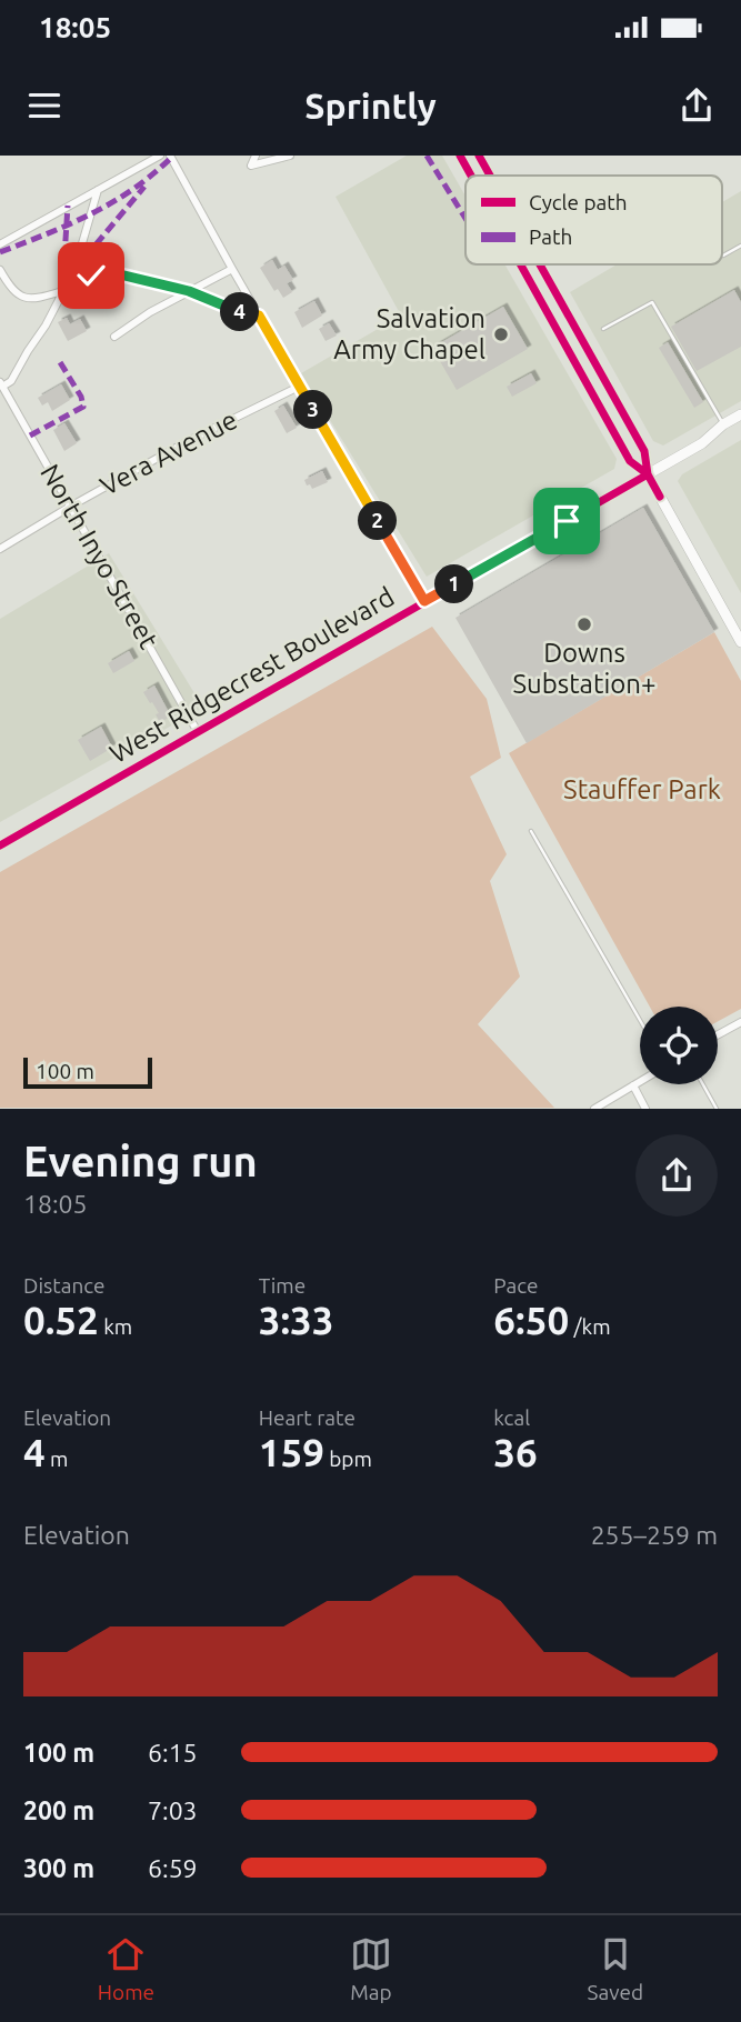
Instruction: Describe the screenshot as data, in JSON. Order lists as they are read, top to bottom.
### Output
{
  "streets": {
    "main road": ["West Ridgecrest Boulevard"],
    "street": ["Vera Avenue", "North Inyo Street"]
  },
  "crossings": [
    ["Vera Avenue", "North Inyo Street"],
    ["North Inyo Street", "West Ridgecrest Boulevard"]
  ],
  "parks": ["Stauffer Park"],
  "places": ["Salvation Army Chapel", "Downs Substation+"],
  "legend": ["Cycle path", "Path"],
  "scale_bar": "100 m",
  "page": {
    "status": "18:05",
    "header": "Sprintly",
    "pins": [
      "4",
      "3",
      "2",
      "1"
    ],
    "scale": "100 m",
    "heading": ["Evening run", "18:05"],
    "stats": [
      ["Distance", "0.52 km"],
      ["Time", "3:33"],
      ["Pace", "6:50 /km"],
      ["Elevation", "4 m"],
      ["Heart rate", "159 bpm"],
      ["kcal", "36"]
    ],
    "chart": ["Elevation", "255–259 m"],
    "list": [
      {
        "name": "100 m",
        "note": "6:15"
      },
      {
        "name": "200 m",
        "note": "7:03"
      },
      {
        "name": "300 m",
        "note": "6:59"
      }
    ],
    "tabs": ["Home", "Map", "Saved"]
  }
}
